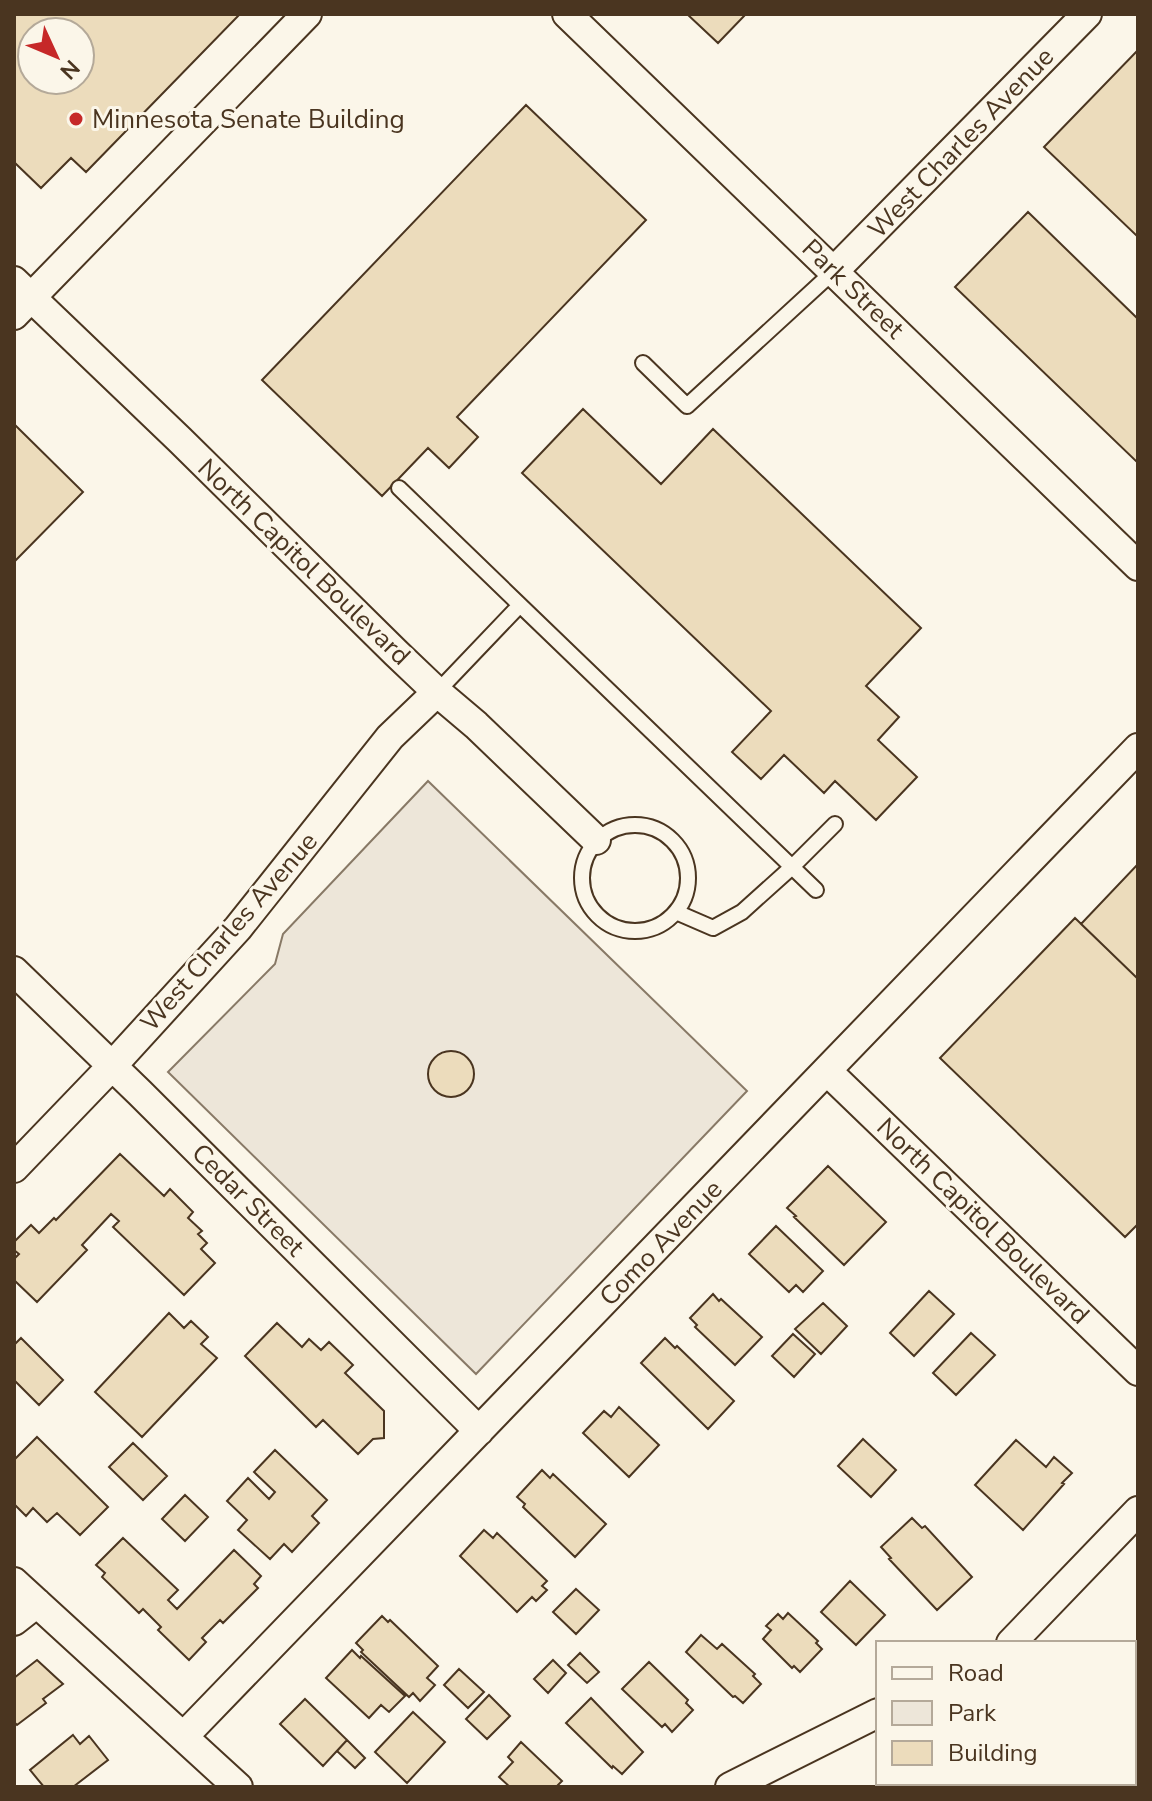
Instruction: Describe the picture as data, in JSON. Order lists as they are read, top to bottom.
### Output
{
  "streets": {
    "street": [
      "West Charles Avenue",
      "Park Street",
      "North Capitol Boulevard",
      "Cedar Street",
      "Como Avenue"
    ]
  },
  "crossings": [
    ["West Charles Avenue", "Park Street"],
    ["West Charles Avenue", "North Capitol Boulevard"],
    ["West Charles Avenue", "Cedar Street"],
    ["North Capitol Boulevard", "Como Avenue"],
    ["Cedar Street", "Como Avenue"]
  ],
  "places": ["Minnesota Senate Building"],
  "legend": ["Road", "Park", "Building"],
  "north": "bottom right"
}
